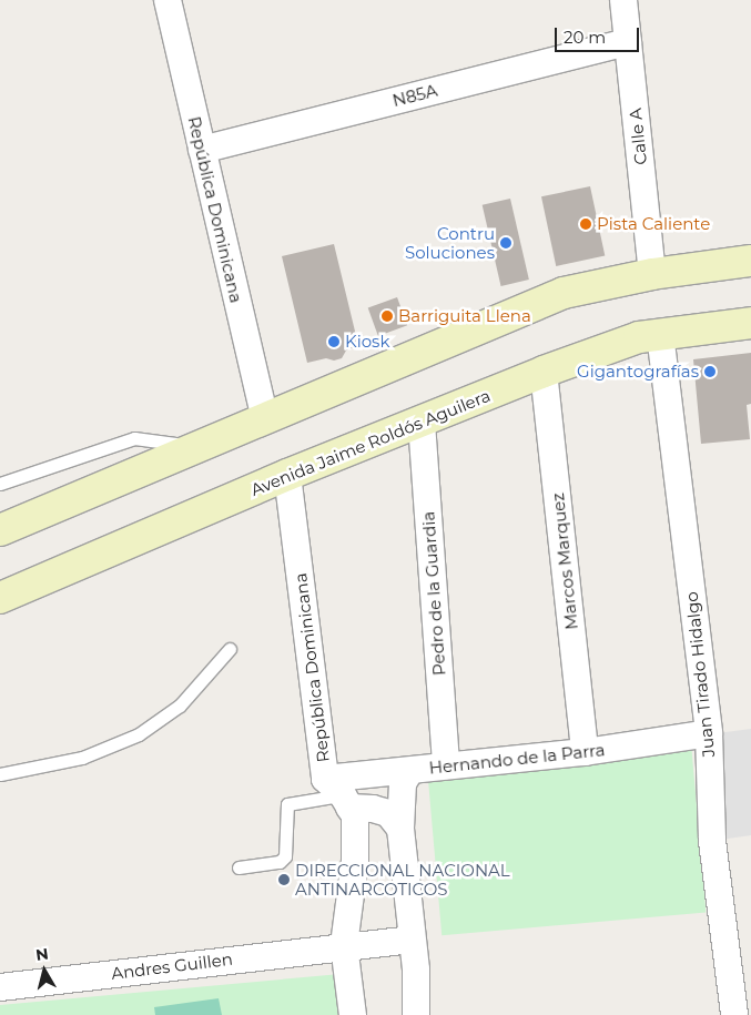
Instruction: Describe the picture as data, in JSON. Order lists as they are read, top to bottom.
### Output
{
  "streets": {
    "street": [
      "N85A",
      "Calle A",
      "República Dominicana",
      "Avenida Jaime Roldós Aguilera",
      "Marcos Marquez",
      "Pedro de la Guardia",
      "Juan Tirado Hidalgo",
      "Hernando de la Parra",
      "Andres Guillen"
    ]
  },
  "crossings": [
    ["N85A", "Calle A"],
    ["N85A", "República Dominicana"],
    ["República Dominicana", "Avenida Jaime Roldós Aguilera"],
    ["República Dominicana", "Hernando de la Parra"],
    ["República Dominicana", "Andres Guillen"],
    ["Avenida Jaime Roldós Aguilera", "Marcos Marquez"],
    ["Avenida Jaime Roldós Aguilera", "Pedro de la Guardia"],
    ["Avenida Jaime Roldós Aguilera", "Juan Tirado Hidalgo"],
    ["Marcos Marquez", "Hernando de la Parra"],
    ["Pedro de la Guardia", "Hernando de la Parra"],
    ["Juan Tirado Hidalgo", "Hernando de la Parra"]
  ],
  "places": [
    "Pista Caliente",
    "Contru Soluciones",
    "Barriguita Llena",
    "Kiosk",
    "Gigantografías",
    "DIRECCIONAL NACIONAL ANTINARCOTICOS"
  ],
  "scale_bar": "20 m",
  "north": "top"
}
